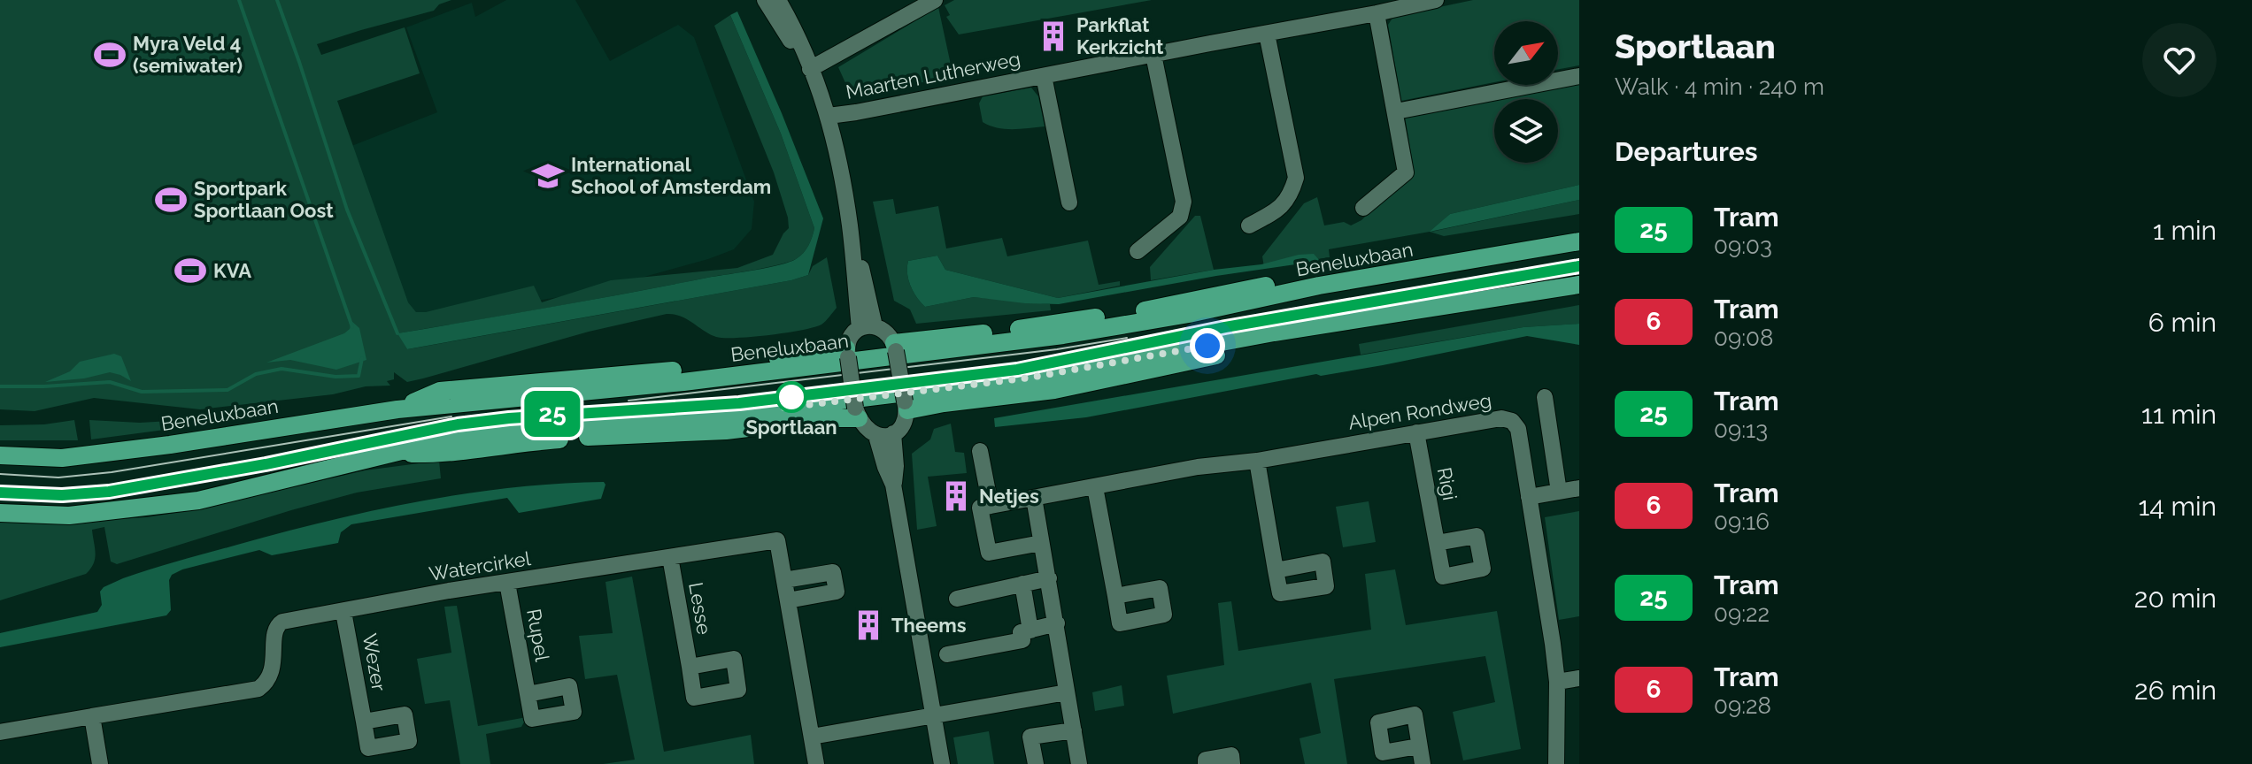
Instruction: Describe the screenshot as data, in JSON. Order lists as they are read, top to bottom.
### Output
{
  "streets": {
    "main road": ["Beneluxbaan"],
    "street": [
      "Maarten Lutherweg",
      "Alpen Rondweg",
      "Rigi",
      "Watercirkel",
      "Lesse",
      "Rupel",
      "Wezer"
    ]
  },
  "crossings": [
    ["Alpen Rondweg", "Rigi"],
    ["Watercirkel", "Lesse"],
    ["Watercirkel", "Rupel"],
    ["Watercirkel", "Wezer"]
  ],
  "places": {
    "building": ["Parkflat Kerkzicht", "Netjes", "Theems"],
    "sports": ["Myra Veld 4 (semiwater)", "Sportpark Sportlaan Oost", "KVA"],
    "school or university": ["International School of Amsterdam"],
    "other": ["Sportlaan"]
  },
  "lines": ["tram line 25"],
  "north": "top right",
  "page": {
    "on_map": "25",
    "heading": [
      ["Sportlaan", "Walk · 4 min · 240 m"],
      "Departures"
    ],
    "list": [
      {
        "mark": "25",
        "name": "Tram",
        "note": "09:03",
        "value": "1 min"
      },
      {
        "mark": "6",
        "name": "Tram",
        "note": "09:08",
        "value": "6 min"
      },
      {
        "mark": "25",
        "name": "Tram",
        "note": "09:13",
        "value": "11 min"
      },
      {
        "mark": "6",
        "name": "Tram",
        "note": "09:16",
        "value": "14 min"
      },
      {
        "mark": "25",
        "name": "Tram",
        "note": "09:22",
        "value": "20 min"
      },
      {
        "mark": "6",
        "name": "Tram",
        "note": "09:28",
        "value": "26 min"
      }
    ]
  }
}
